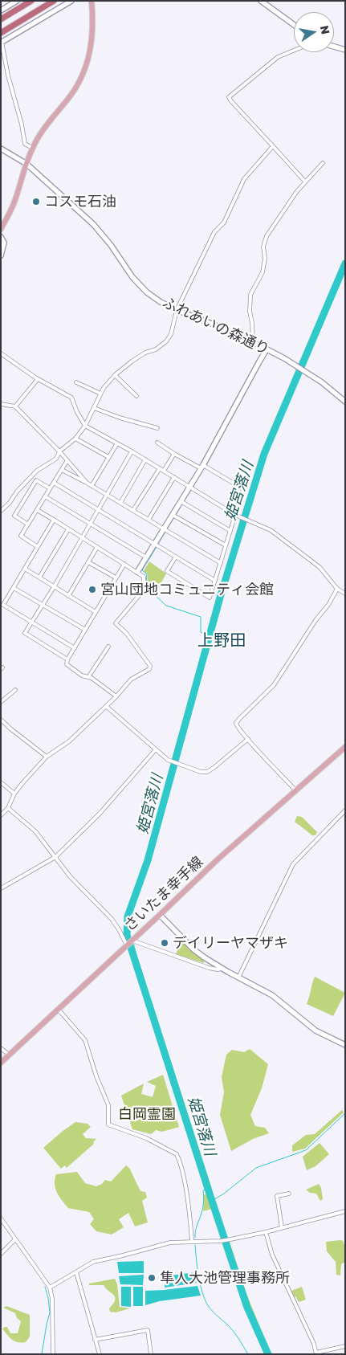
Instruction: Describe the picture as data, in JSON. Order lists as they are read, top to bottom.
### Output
{
  "streets": {
    "main road": ["さいたま幸手線"],
    "street": ["ふれあいの森通り"]
  },
  "districts": ["上野田"],
  "water": ["姫宮落川"],
  "parks": ["白岡霊園"],
  "places": [
    "コスモ石油",
    "宮山団地コミュニティ会館",
    "デイリーヤマザキ",
    "隼人大池管理事務所"
  ],
  "north": "right"
}
